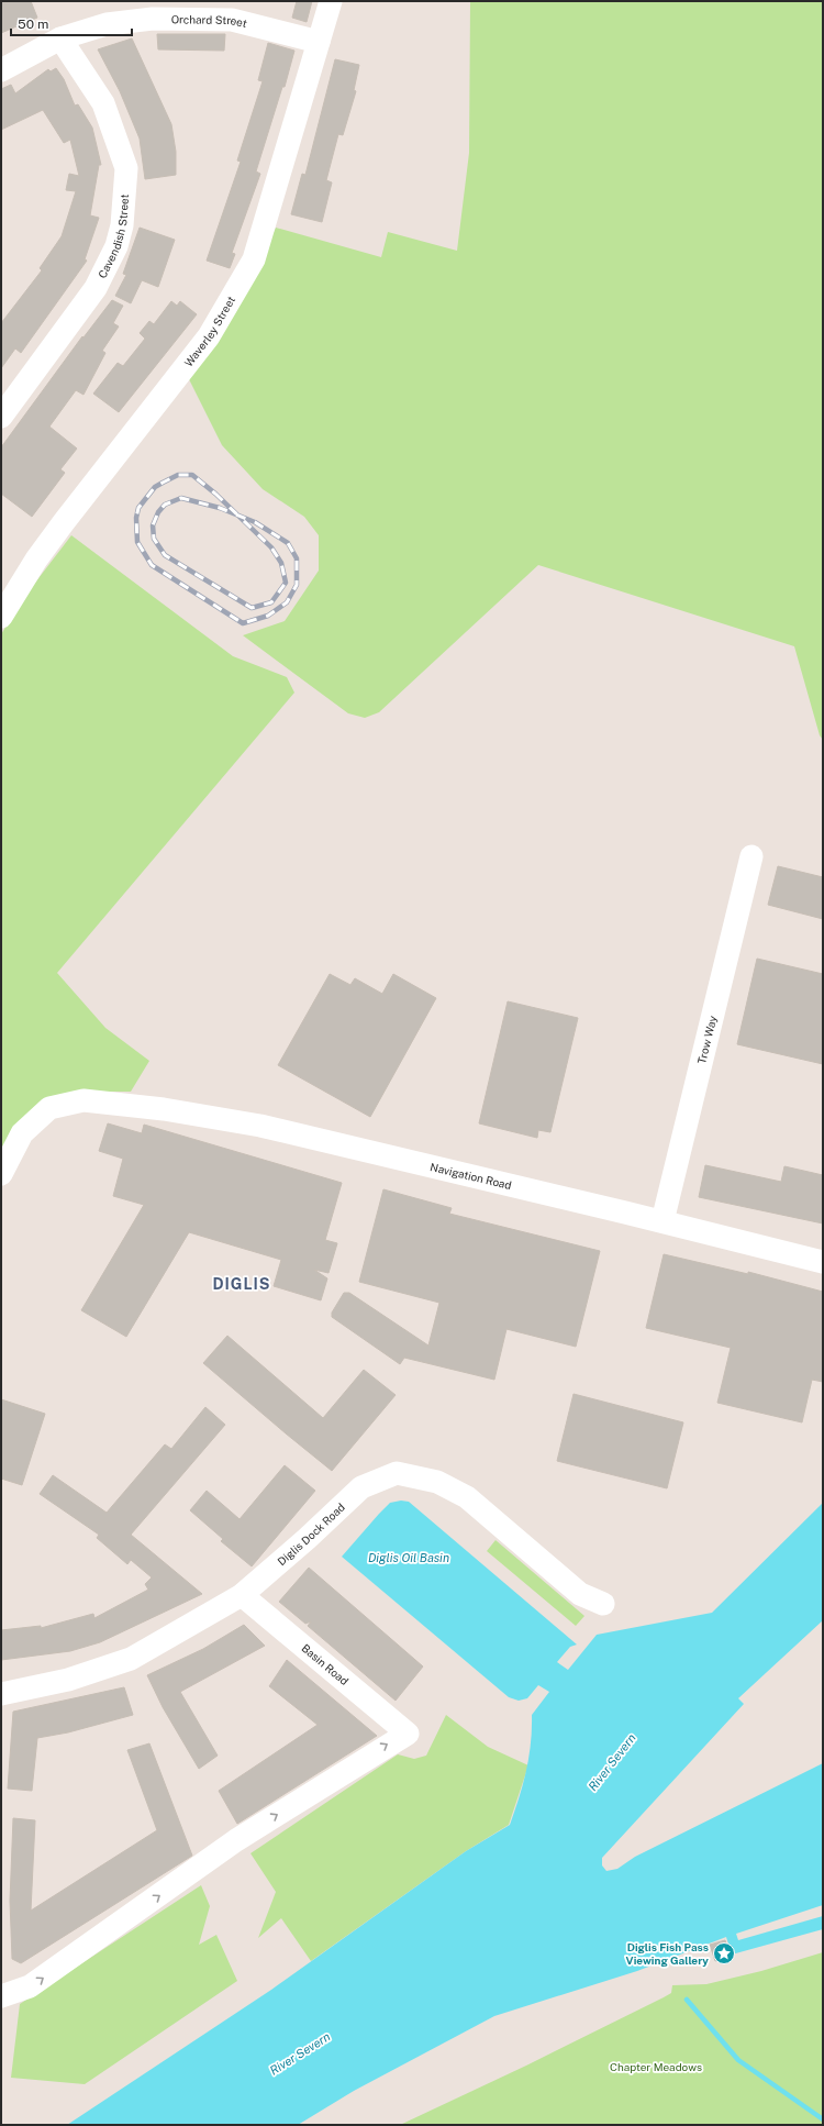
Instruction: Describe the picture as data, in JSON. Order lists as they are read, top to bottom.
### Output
{
  "streets": {
    "street": [
      "Orchard Street",
      "Cavendish Street",
      "Waverley Street",
      "Trow Way",
      "Navigation Road",
      "Diglis Dock Road",
      "Basin Road"
    ]
  },
  "crossings": [
    ["Orchard Street", "Cavendish Street"],
    ["Orchard Street", "Waverley Street"],
    ["Trow Way", "Navigation Road"],
    ["Diglis Dock Road", "Basin Road"]
  ],
  "districts": ["DIGLIS"],
  "water": ["Diglis Oil Basin", "River Severn"],
  "parks": ["Chapter Meadows"],
  "places": {
    "place": ["Diglis Fish Pass Viewing Gallery"]
  },
  "scale_bar": "50 m"
}
